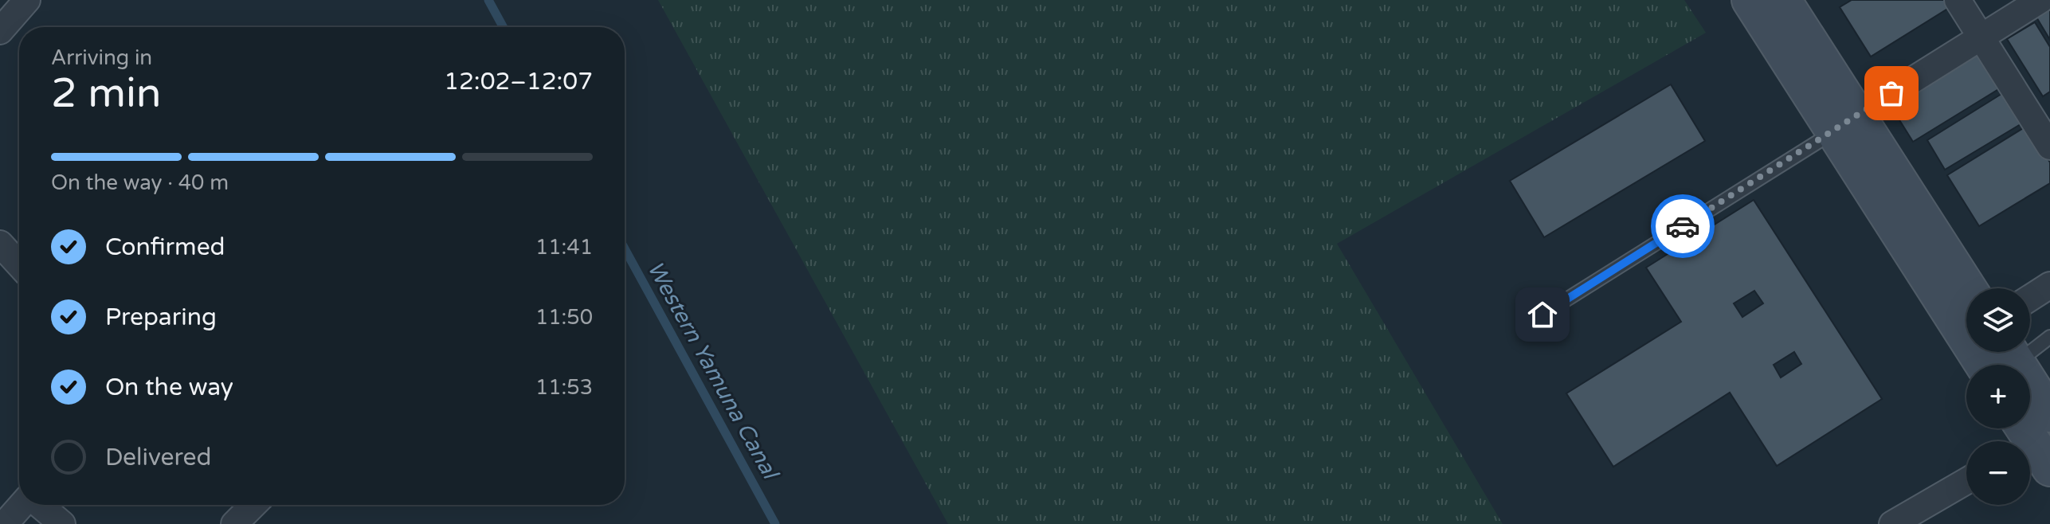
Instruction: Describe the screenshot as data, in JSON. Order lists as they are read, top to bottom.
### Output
{
  "water": ["Western Yamuna Canal"],
  "page": {
    "heading": ["2 min", "Arriving in", "12:02–12:07"],
    "bar": "On the way · 40 m",
    "list": [
      ["Confirmed", "11:41"],
      ["Preparing", "11:50"],
      ["On the way", "11:53"],
      "Delivered"
    ],
    "map_buttons": ["+", "−"]
  }
}
